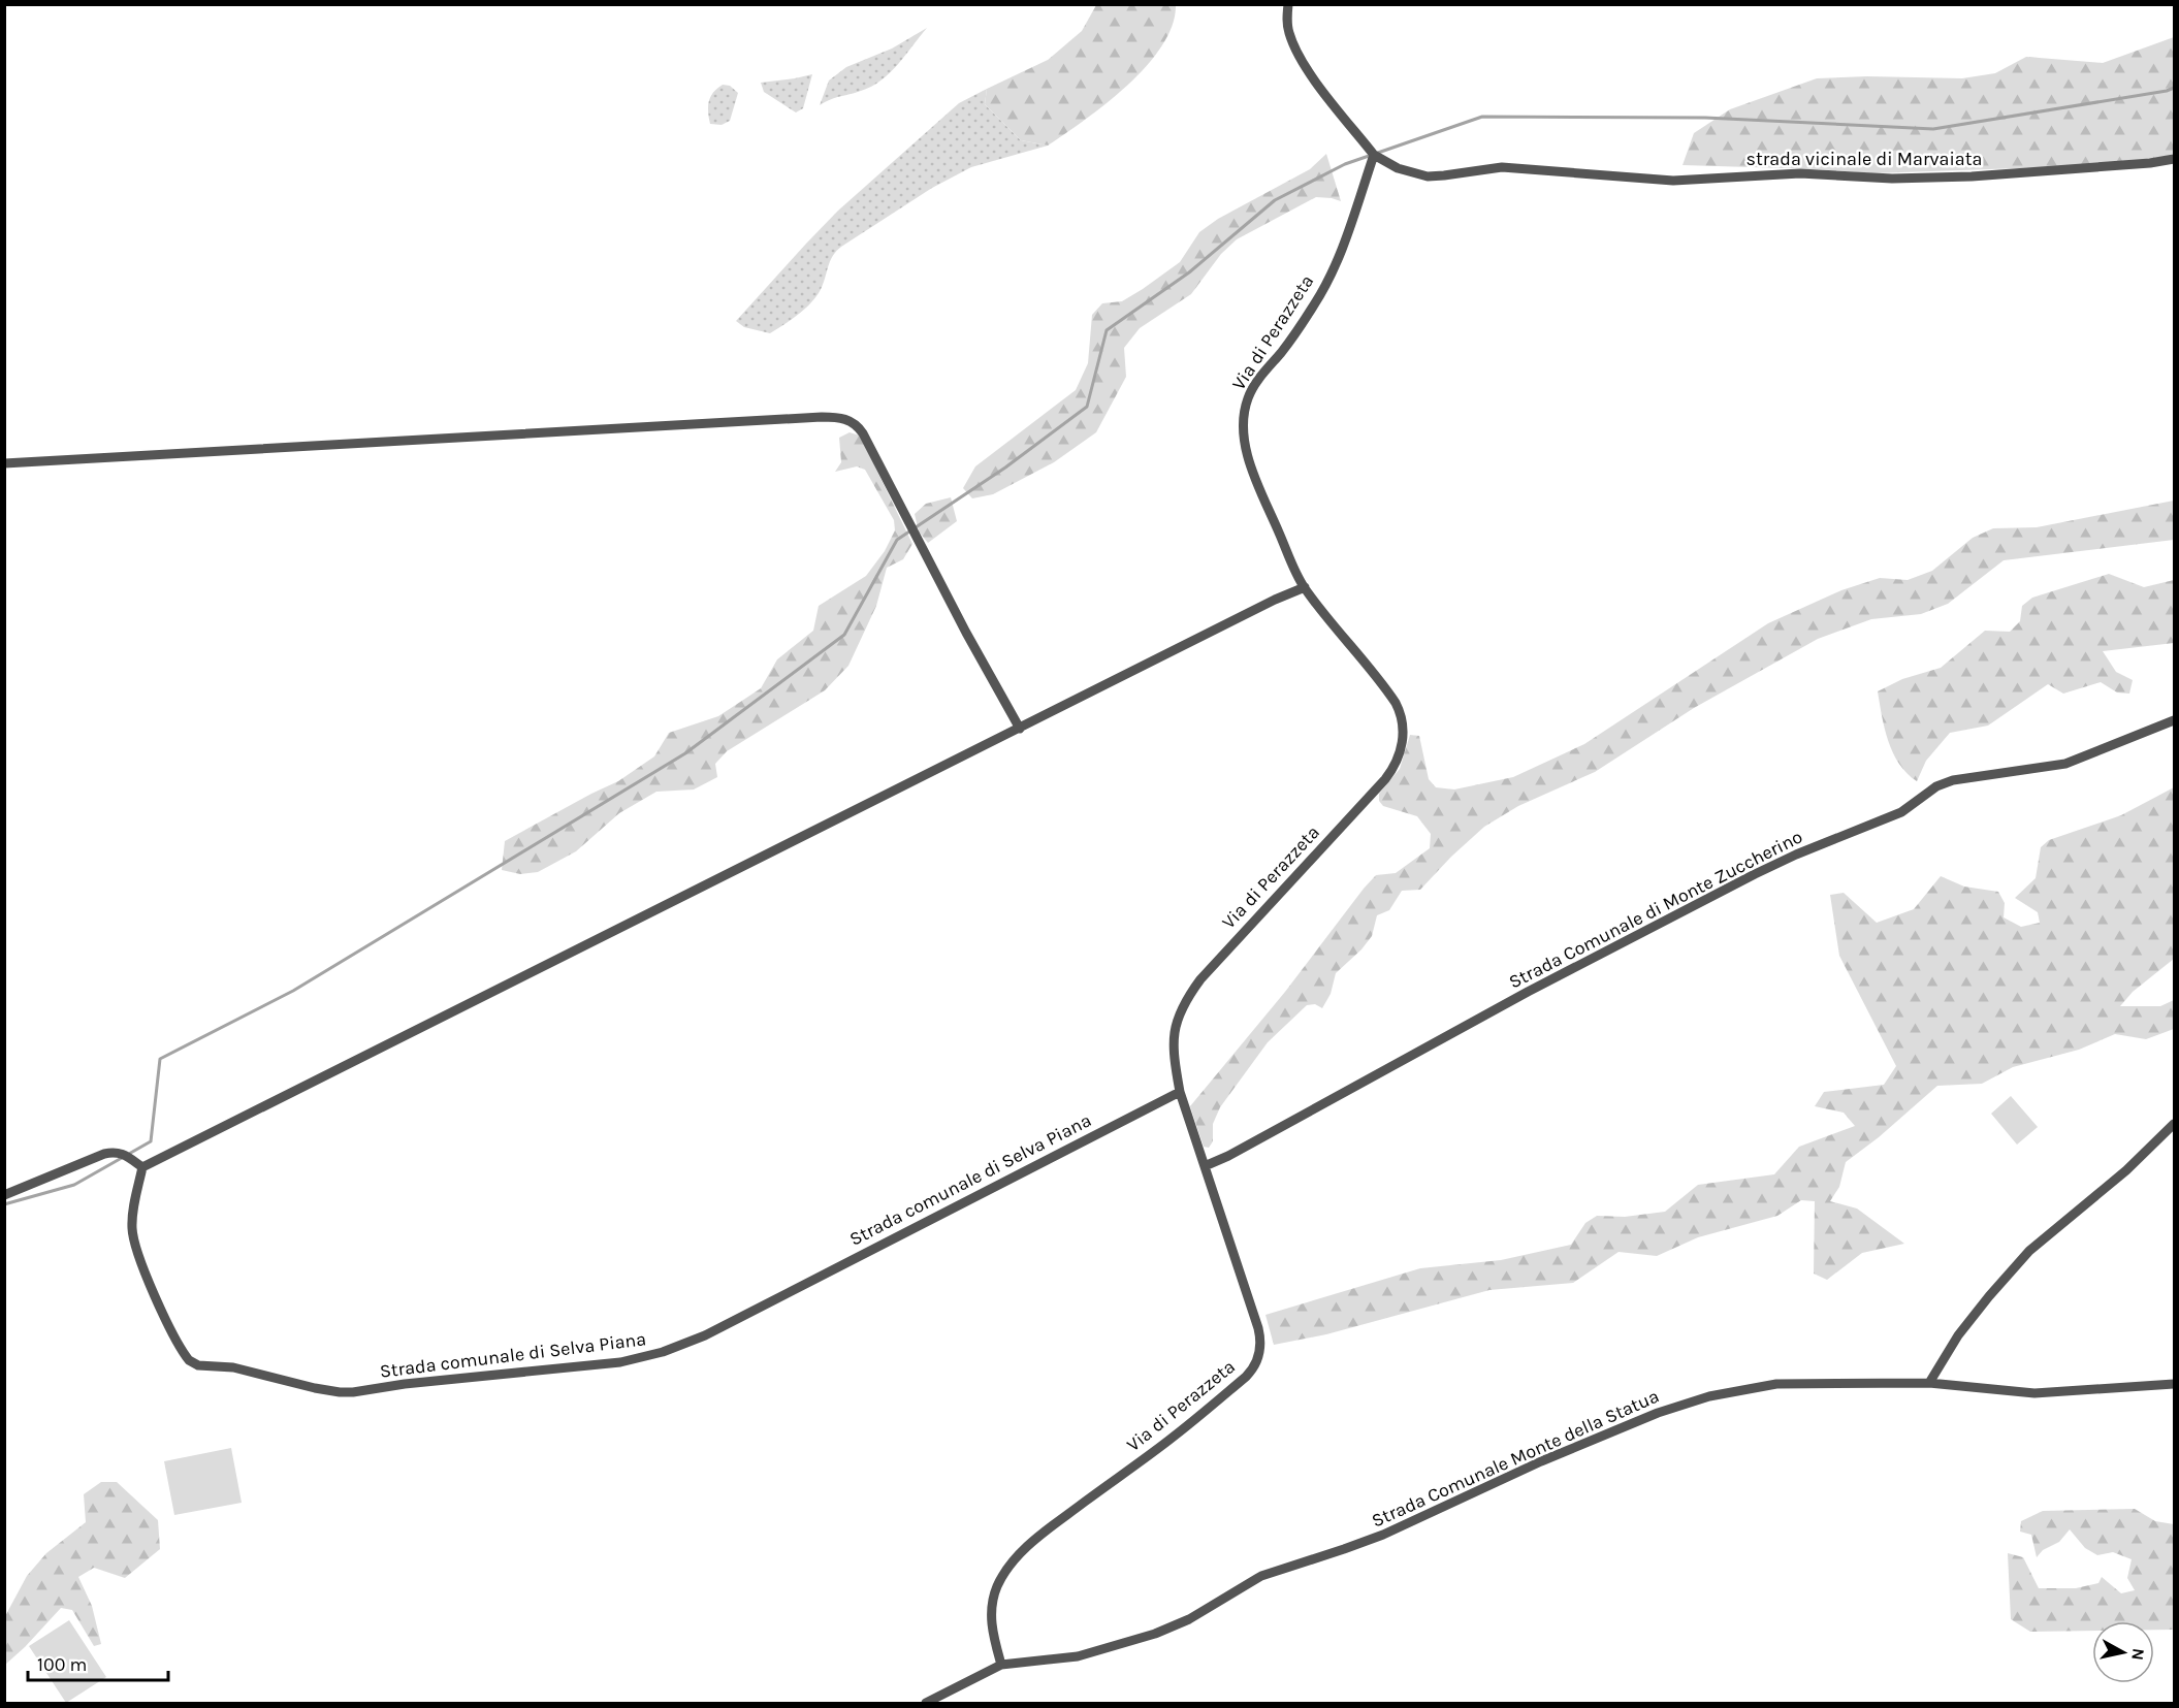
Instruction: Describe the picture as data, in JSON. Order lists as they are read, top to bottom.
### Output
{
  "streets": {
    "street": [
      "strada vicinale di Marvaiata",
      "Via di Perazzeta",
      "Strada Comunale di Monte Zuccherino",
      "Strada comunale di Selva Piana",
      "Strada Comunale Monte della Statua"
    ]
  },
  "crossings": [
    ["strada vicinale di Marvaiata", "Via di Perazzeta"],
    ["Via di Perazzeta", "Strada Comunale di Monte Zuccherino"],
    ["Via di Perazzeta", "Strada comunale di Selva Piana"],
    ["Via di Perazzeta", "Strada Comunale Monte della Statua"]
  ],
  "scale_bar": "100 m",
  "north": "right"
}
